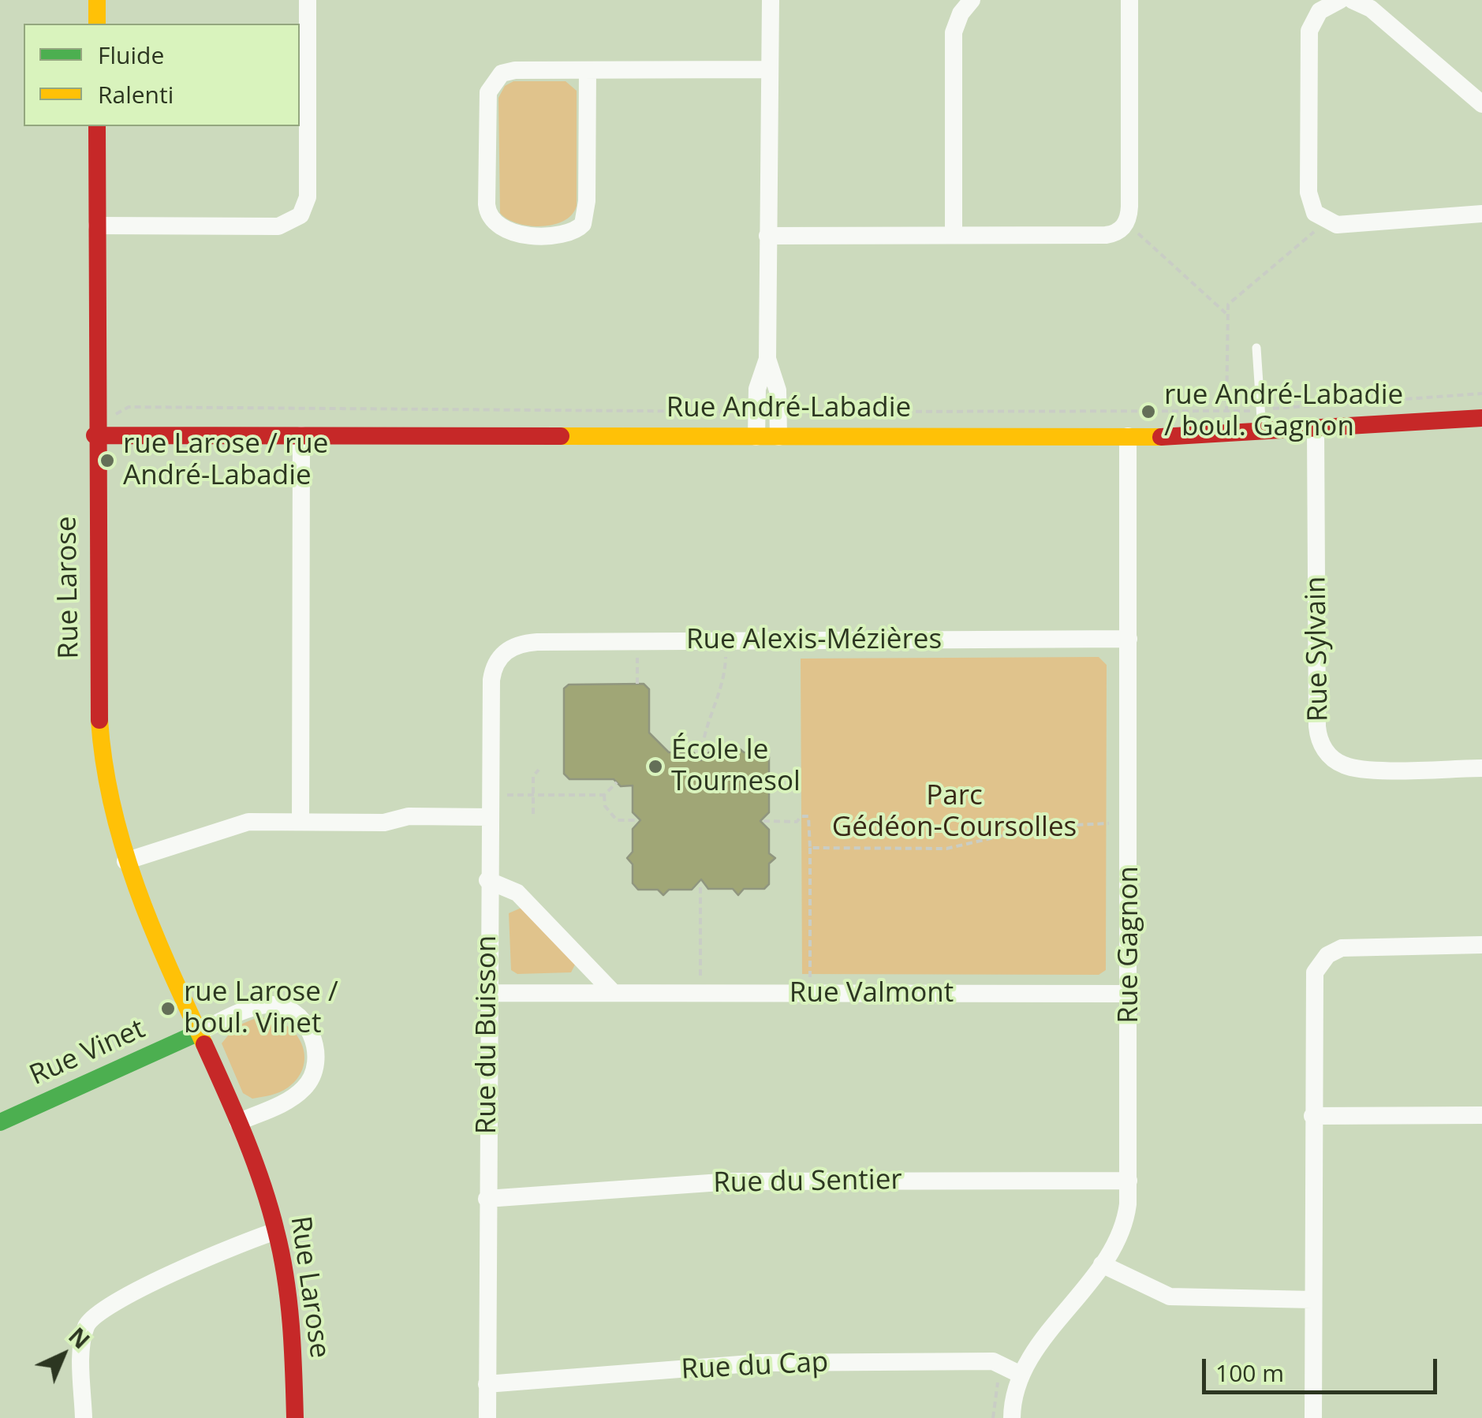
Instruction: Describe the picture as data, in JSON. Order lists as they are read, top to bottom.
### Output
{
  "streets": {
    "street": [
      "Rue André-Labadie",
      "Rue Larose",
      "Rue Alexis-Mézières",
      "Rue Sylvain",
      "Rue Gagnon",
      "Rue Valmont",
      "Rue du Buisson",
      "Rue Vinet",
      "Rue du Sentier",
      "Rue du Cap"
    ]
  },
  "crossings": [
    ["Rue André-Labadie", "Rue Larose"],
    ["Rue André-Labadie", "Rue Sylvain"],
    ["Rue André-Labadie", "Rue Gagnon"],
    ["Rue Larose", "Rue Vinet"],
    ["Rue Alexis-Mézières", "Rue Gagnon"],
    ["Rue Alexis-Mézières", "Rue du Buisson"],
    ["Rue Gagnon", "Rue Valmont"],
    ["Rue Gagnon", "Rue du Sentier"],
    ["Rue Gagnon", "Rue du Cap"],
    ["Rue Valmont", "Rue du Buisson"],
    ["Rue du Buisson", "Rue du Sentier"],
    ["Rue du Buisson", "Rue du Cap"]
  ],
  "parks": ["Parc Gédéon-Coursolles"],
  "places": [
    "rue André-Labadie / boul. Gagnon",
    "rue Larose / rue André-Labadie",
    "École le Tournesol",
    "rue Larose / boul. Vinet"
  ],
  "legend": ["Fluide", "Ralenti"],
  "scale_bar": "100 m",
  "north": "top right"
}
